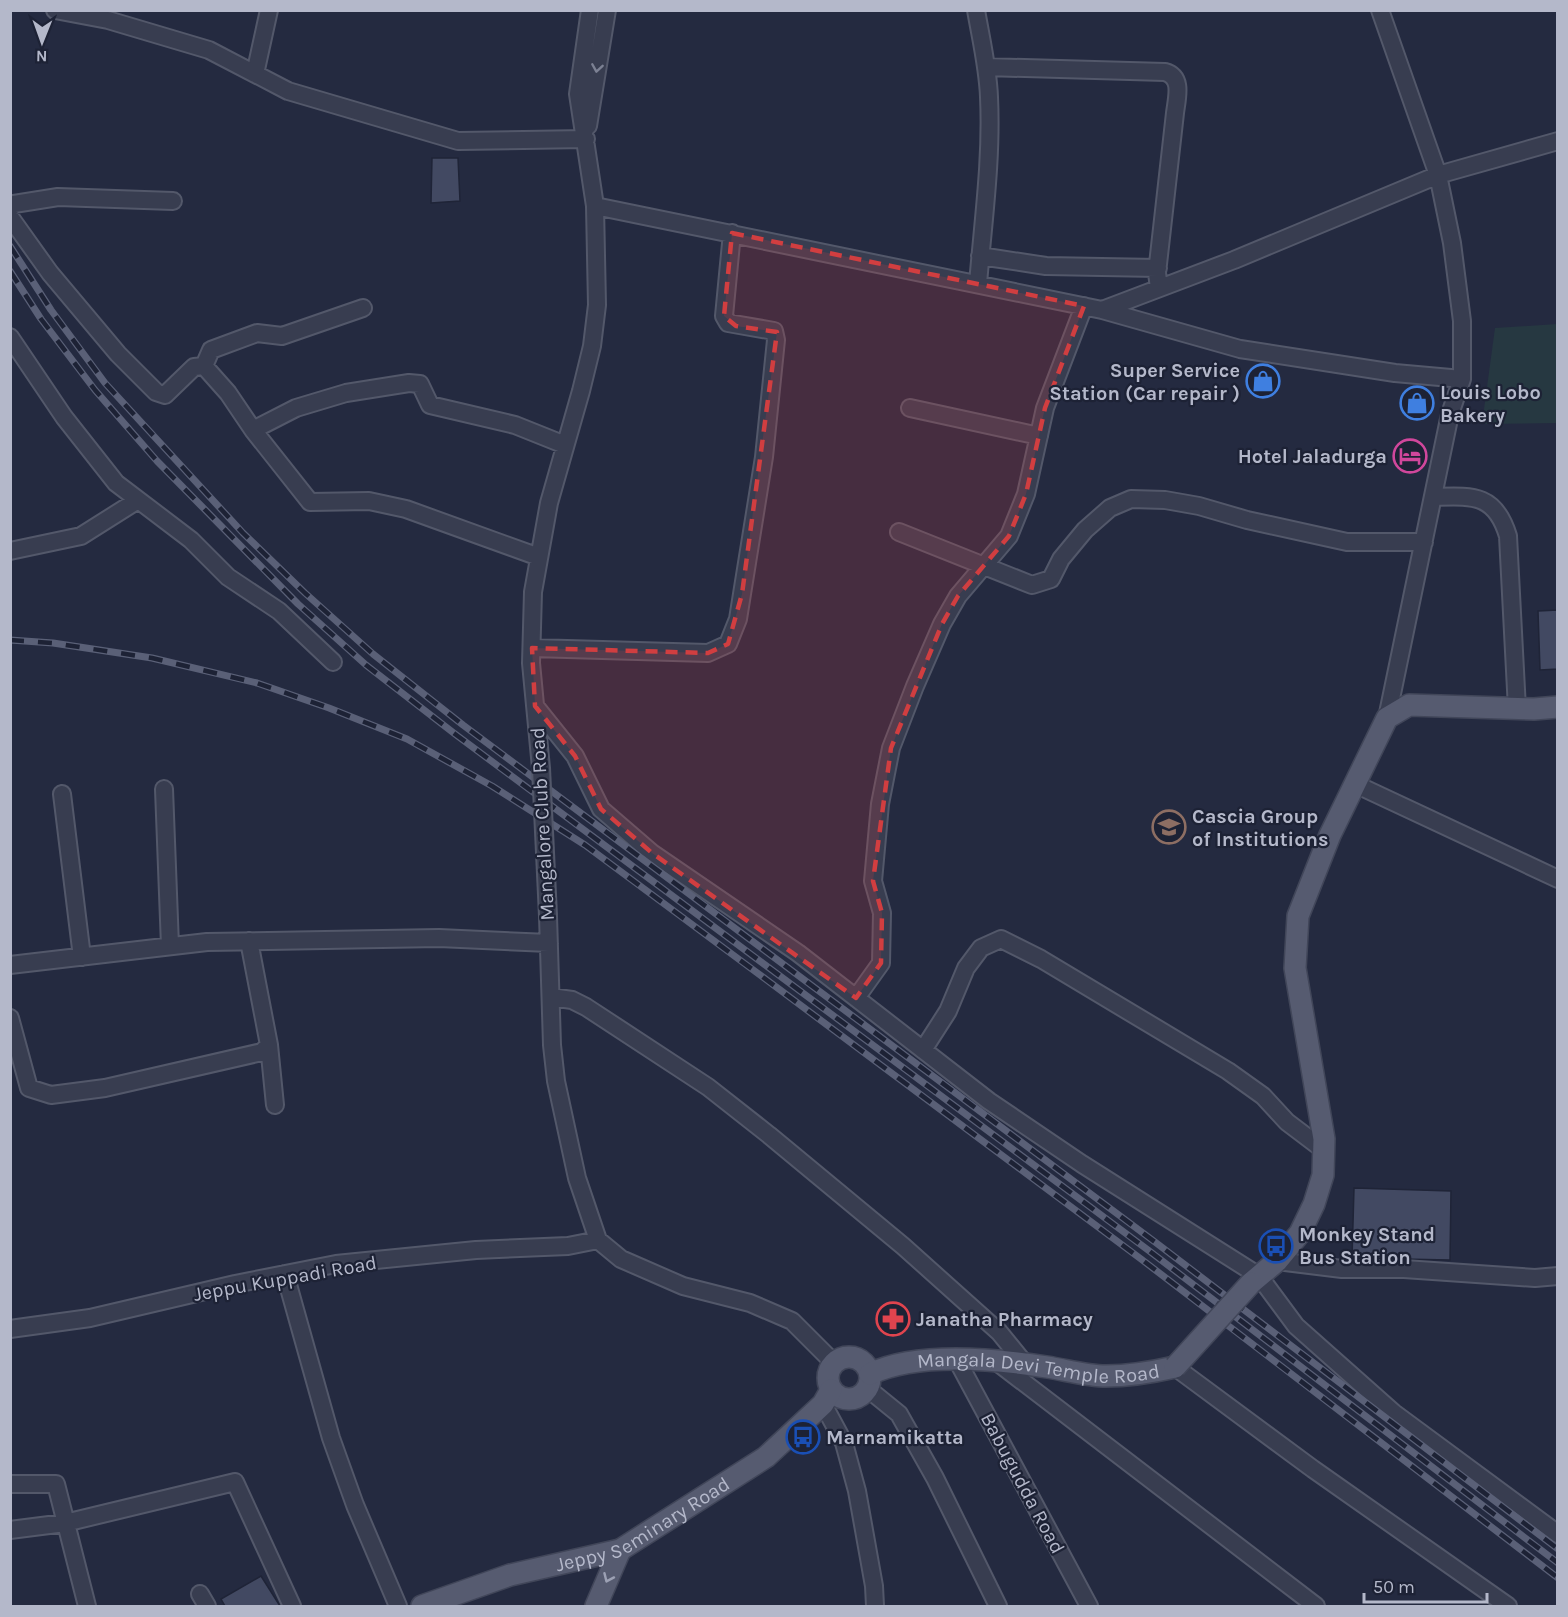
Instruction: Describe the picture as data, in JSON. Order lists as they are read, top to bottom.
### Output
{
  "streets": {
    "main road": ["Mangala Devi Temple Road", "Jeppy Seminary Road"],
    "street": ["Mangalore Club Road", "Jeppu Kuppadi Road", "Babugudda Road"]
  },
  "crossings": [
    ["Mangalore Club Road", "Jeppu Kuppadi Road"],
    ["Mangala Devi Temple Road", "Babugudda Road"],
    ["Mangala Devi Temple Road", "Jeppy Seminary Road"]
  ],
  "places": {
    "shop": ["Super Service Station (Car repair )", "Louis Lobo Bakery"],
    "hotel": ["Hotel Jaladurga"],
    "school or university": ["Cascia Group of Institutions"],
    "bus stop": ["Monkey Stand Bus Station", "Marnamikatta"],
    "pharmacy": ["Janatha Pharmacy"]
  },
  "scale_bar": "50 m",
  "north": "bottom"
}
